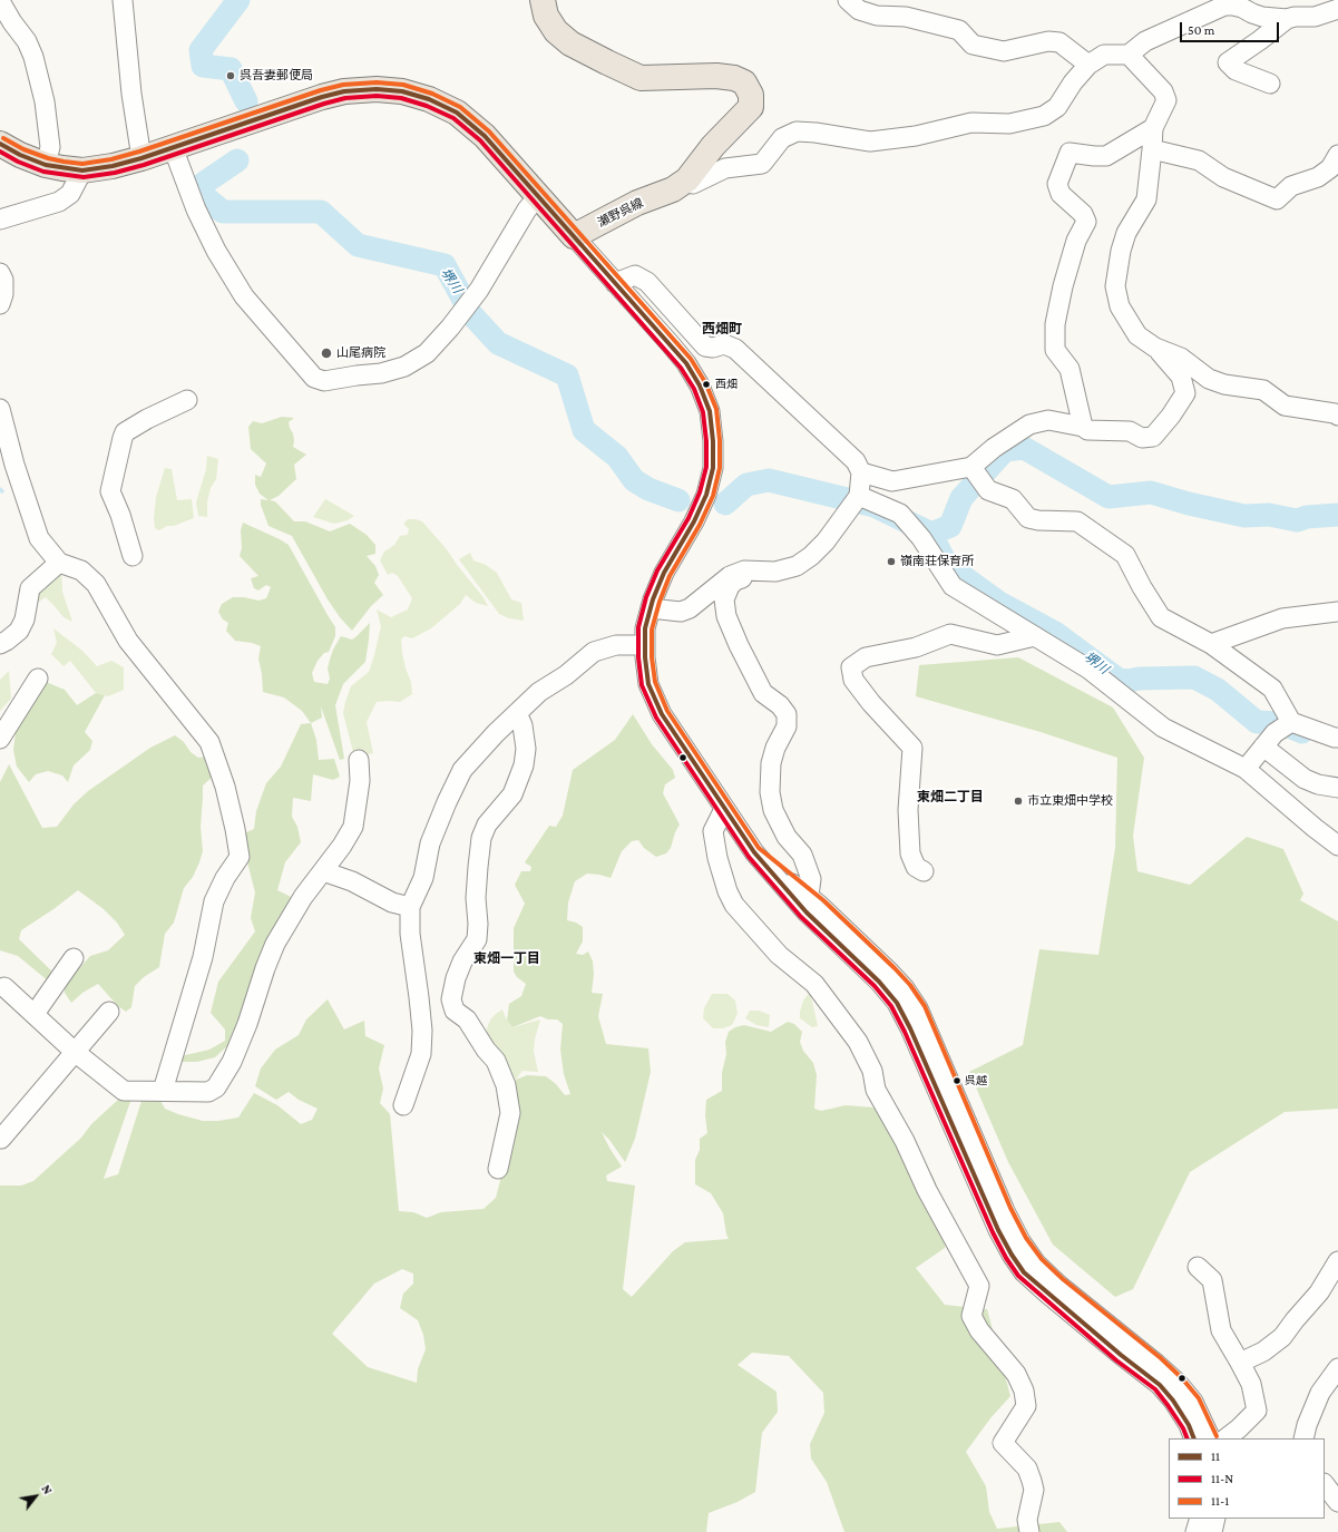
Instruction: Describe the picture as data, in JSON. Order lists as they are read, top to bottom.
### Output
{
  "streets": {
    "main road": ["瀬野呉線"]
  },
  "districts": ["西畑町", "東畑二丁目", "東畑一丁目"],
  "water": ["堺川"],
  "places": [
    "呉吾妻郵便局",
    "山尾病院",
    "西畑",
    "嶺南荘保育所",
    "市立東畑中学校",
    "呉越"
  ],
  "lines": ["transit line 11-1", "transit line 11", "transit line 11-N"],
  "legend": ["11", "11-N", "11-1"],
  "scale_bar": "50 m",
  "north": "top right"
}
